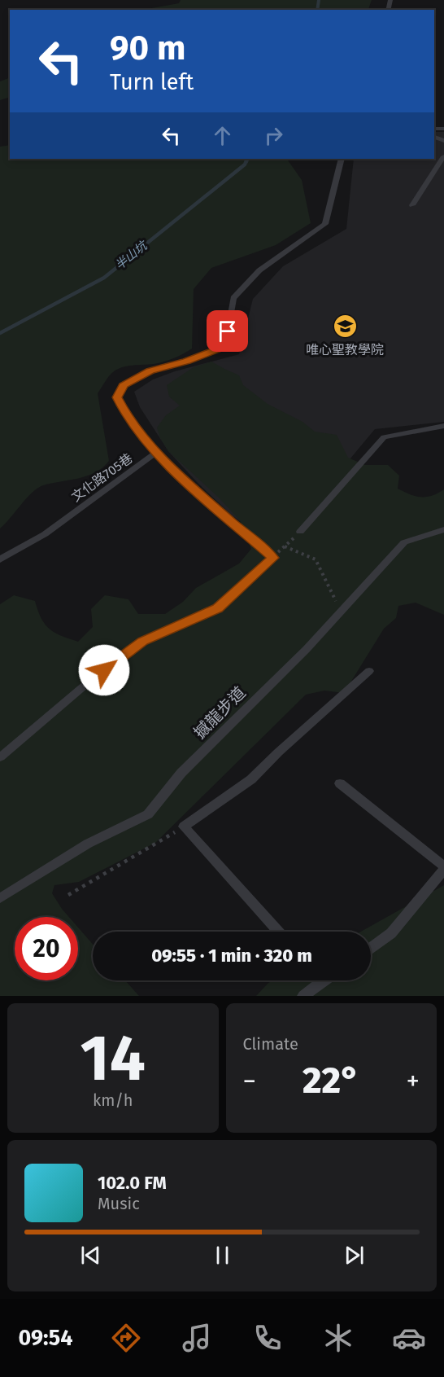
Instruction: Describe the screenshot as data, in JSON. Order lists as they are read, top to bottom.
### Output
{
  "streets": {
    "lane": ["文化路705巷", "撼龍步道"]
  },
  "water": ["半山坑"],
  "places": {
    "school or university": ["唯心聖教學院"]
  },
  "page": {
    "turn": ["90 m", "Turn left"],
    "limit": "20",
    "trip": "09:55 · 1 min · 320 m",
    "tile": [
      ["14", "km/h"],
      "Climate"
    ],
    "heat": ["−", "22°", "+"],
    "song": ["102.0 FM", "Music"],
    "tabs": "09:54"
  }
}
